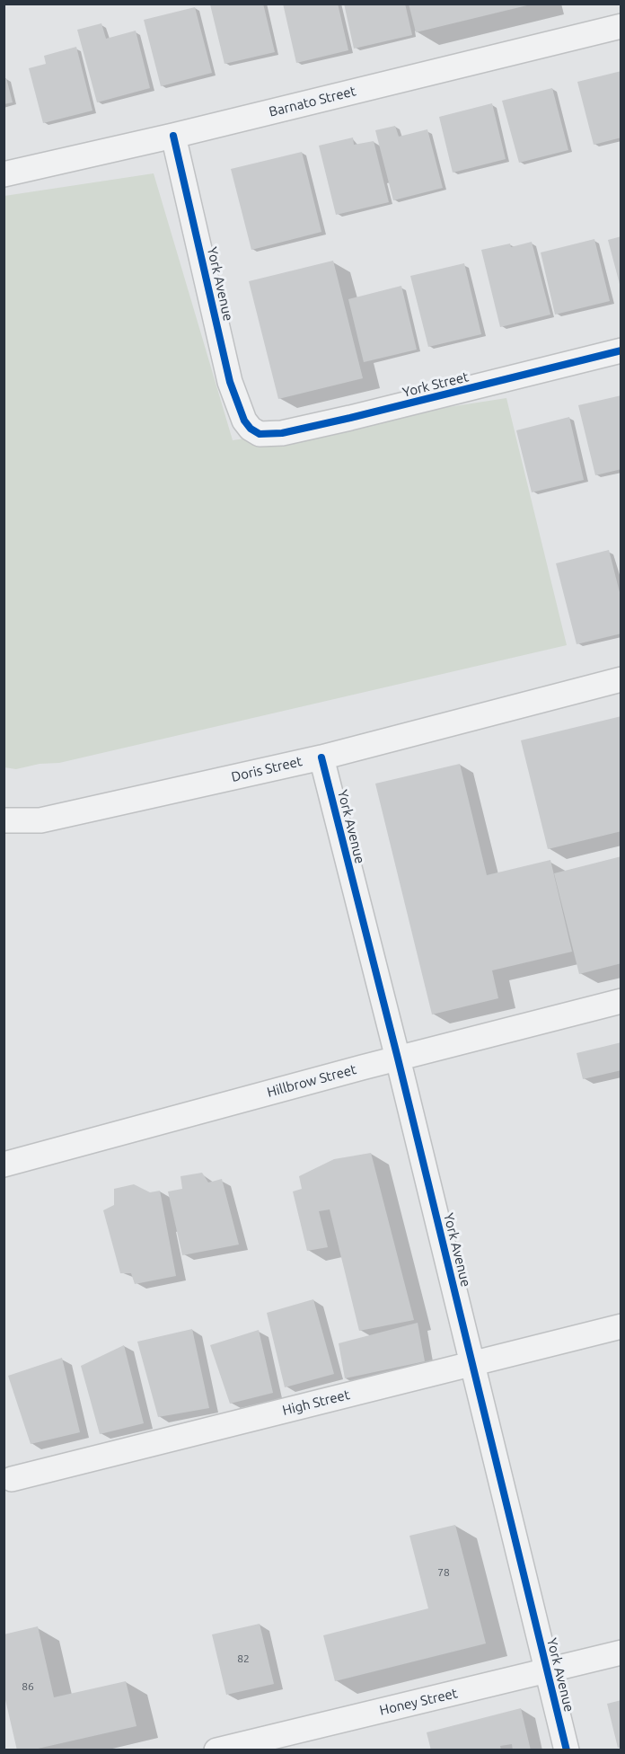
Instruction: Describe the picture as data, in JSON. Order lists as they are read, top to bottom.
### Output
{
  "streets": {
    "street": [
      "Barnato Street",
      "York Avenue",
      "York Street",
      "Doris Street",
      "Hillbrow Street",
      "High Street",
      "Honey Street"
    ]
  },
  "crossings": [
    ["Barnato Street", "York Avenue"],
    ["York Avenue", "York Street"],
    ["York Avenue", "Doris Street"],
    ["York Avenue", "Hillbrow Street"],
    ["York Avenue", "High Street"],
    ["York Avenue", "Honey Street"]
  ],
  "house_numbers": ["78", "82", "86"]
}
